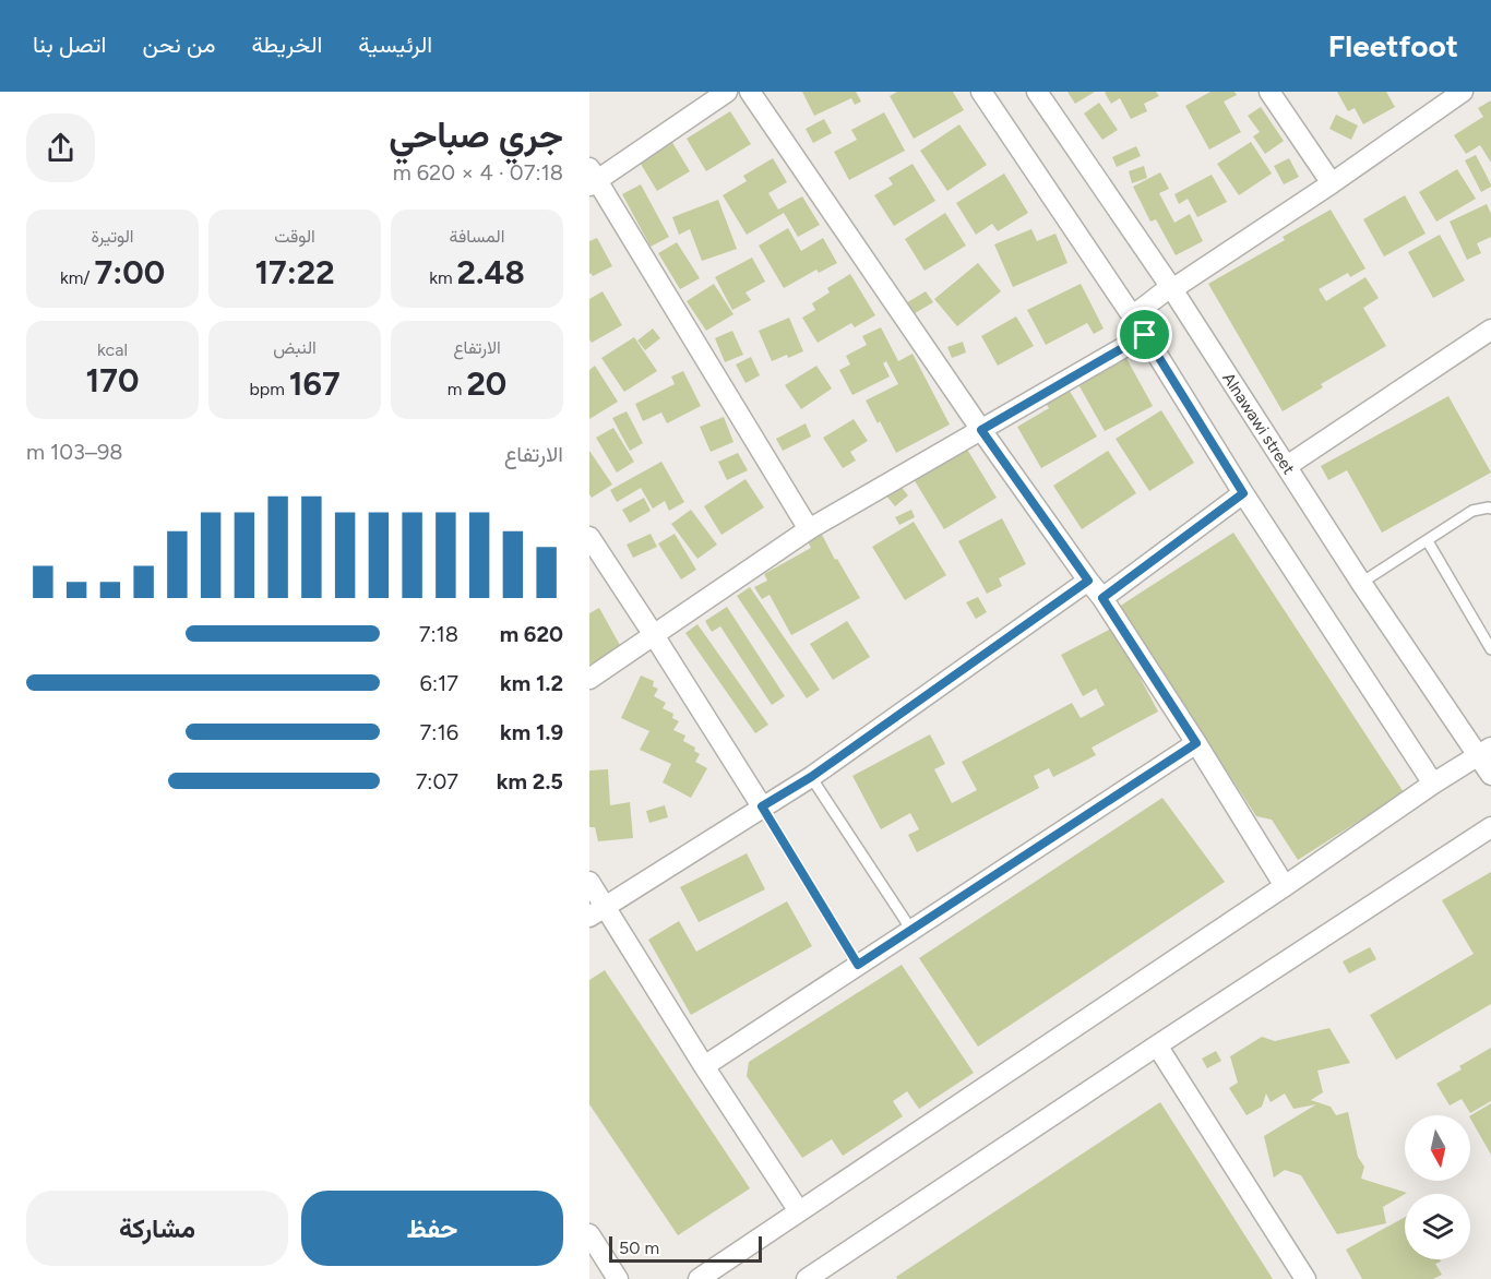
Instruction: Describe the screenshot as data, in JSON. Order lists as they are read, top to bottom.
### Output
{
  "streets": {
    "street": ["Alnawawi street"]
  },
  "scale_bar": "50 m",
  "north": "bottom",
  "page": {
    "header": "Fleetfoot",
    "nav": [
      "الرئيسية",
      "الخريطة",
      "من نحن",
      "اتصل بنا"
    ],
    "heading": ["جري صباحي", "07:18 · 4 × 620 m"],
    "stats": [
      ["المسافة", "2.48 km"],
      ["الوقت", "17:22"],
      ["الوتيرة", "7:00 /km"],
      ["الارتفاع", "20 m"],
      ["النبض", "167 bpm"],
      ["kcal", "170"]
    ],
    "chart": ["الارتفاع", "98–103 m"],
    "list": [
      {
        "name": "620 m",
        "note": "7:18"
      },
      {
        "name": "1.2 km",
        "note": "6:17"
      },
      {
        "name": "1.9 km",
        "note": "7:16"
      },
      {
        "name": "2.5 km",
        "note": "7:07"
      }
    ],
    "buttons": ["حفظ", "مشاركة"],
    "scale": "50 m"
  }
}
